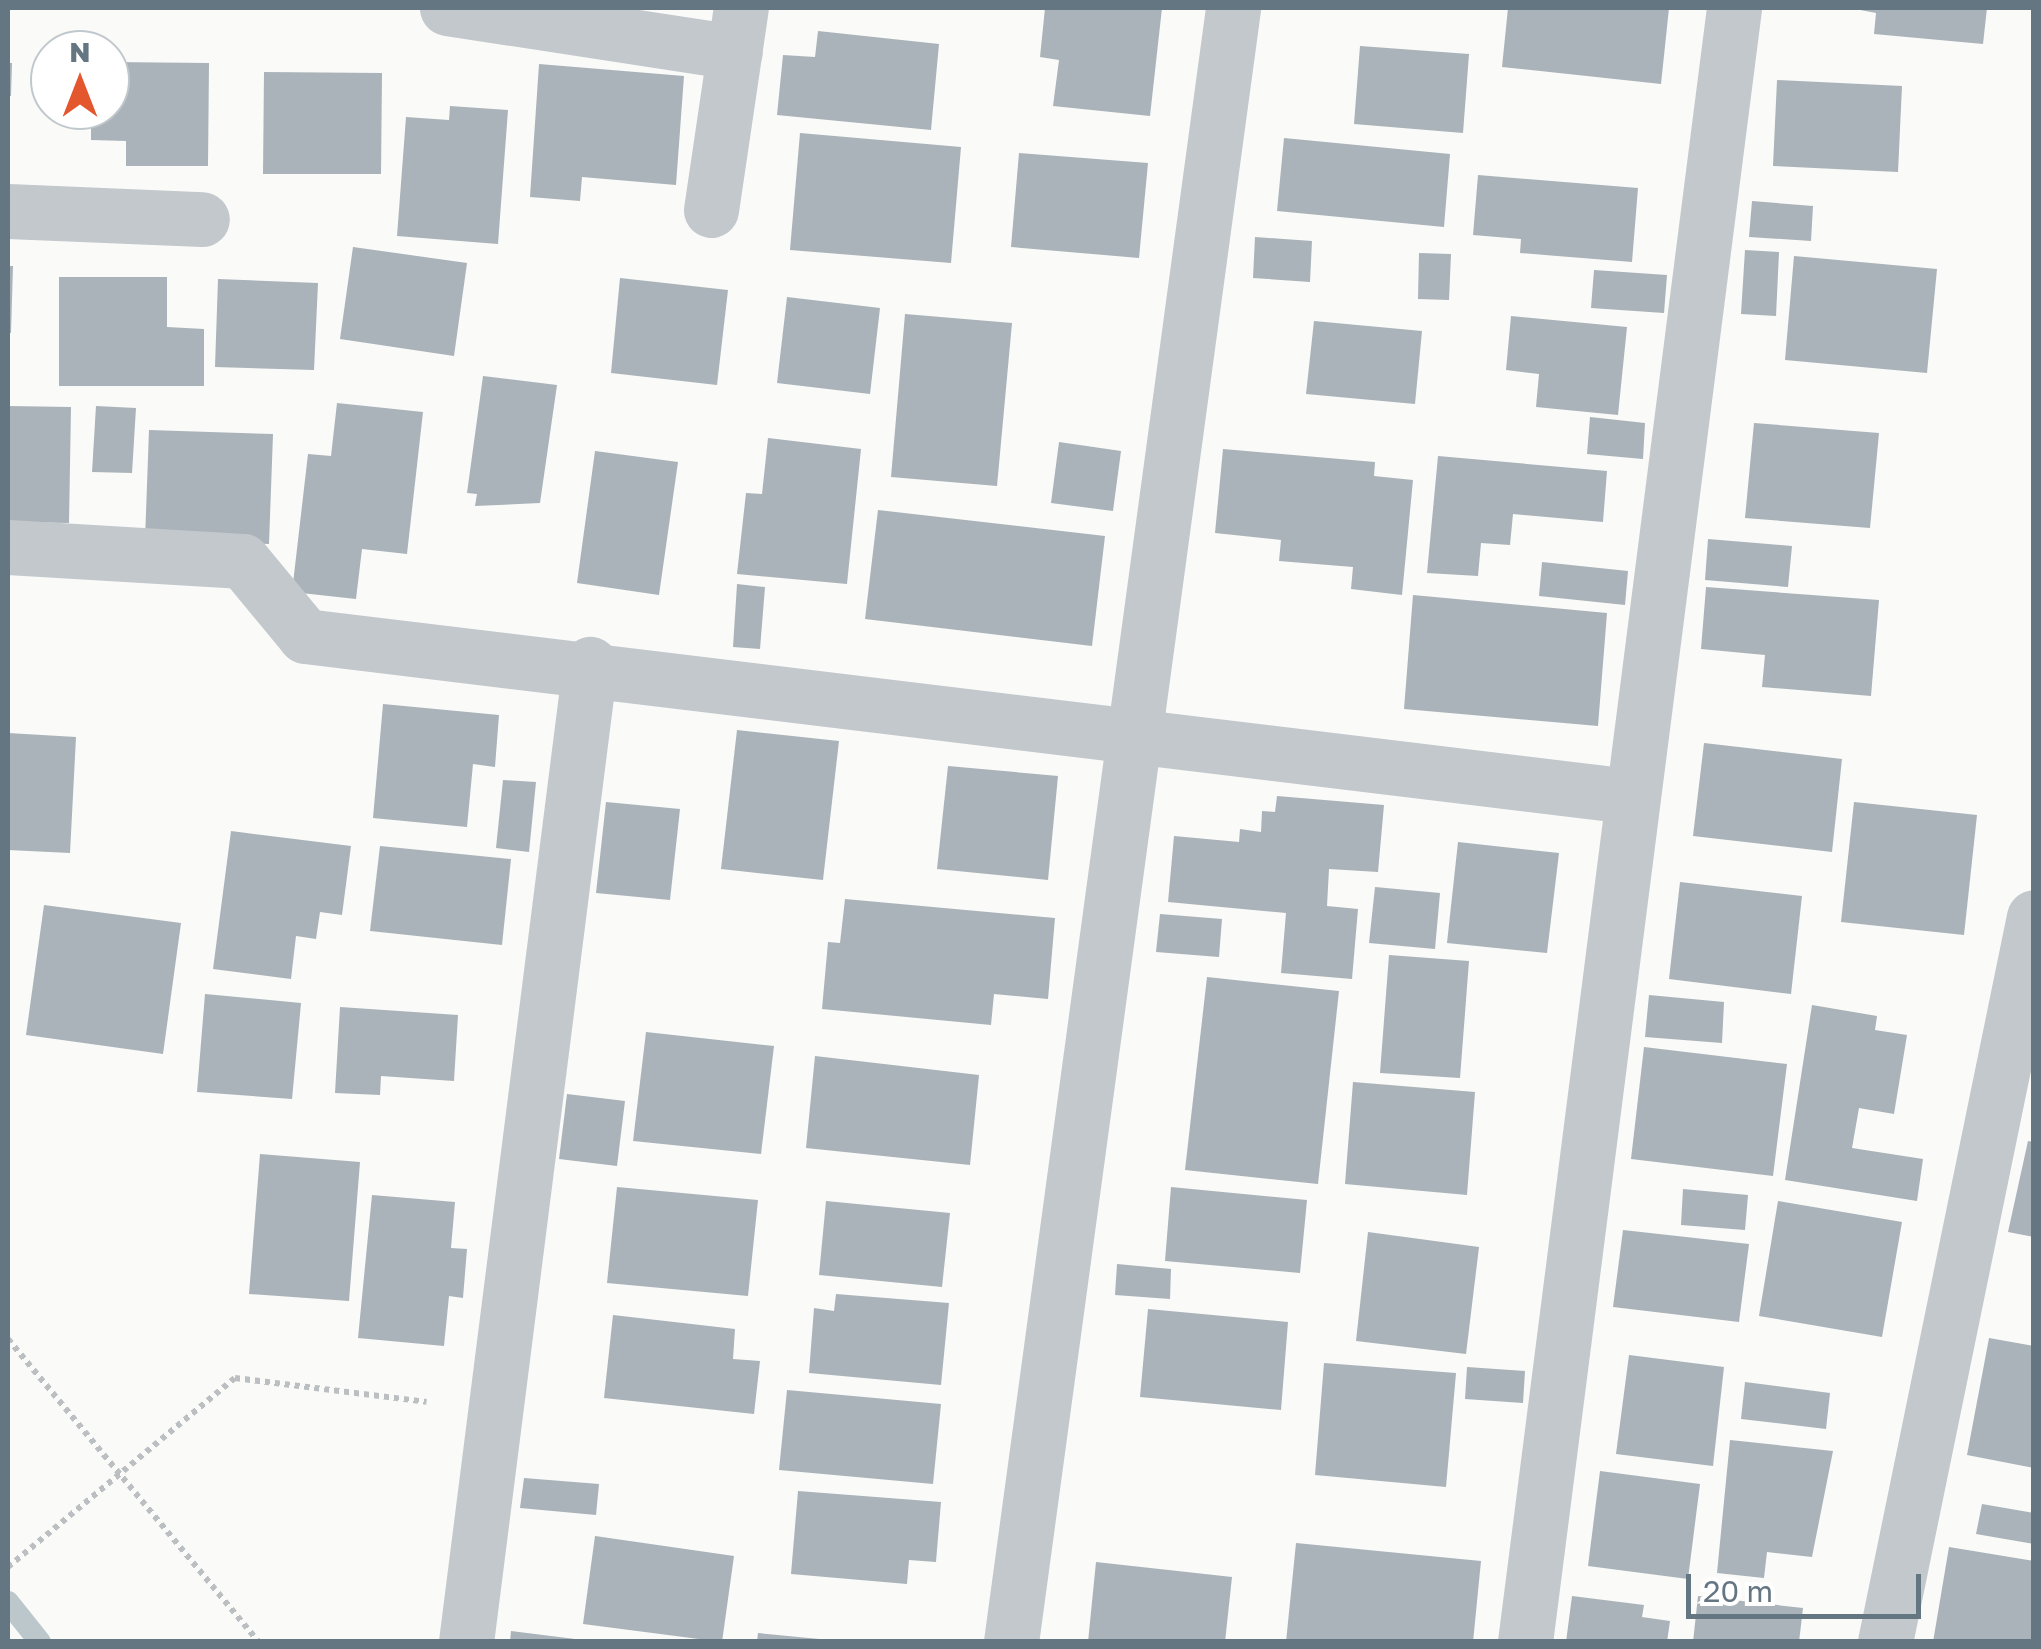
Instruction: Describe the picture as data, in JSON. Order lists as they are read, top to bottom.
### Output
{
  "scale_bar": "20 m",
  "north": "top"
}
